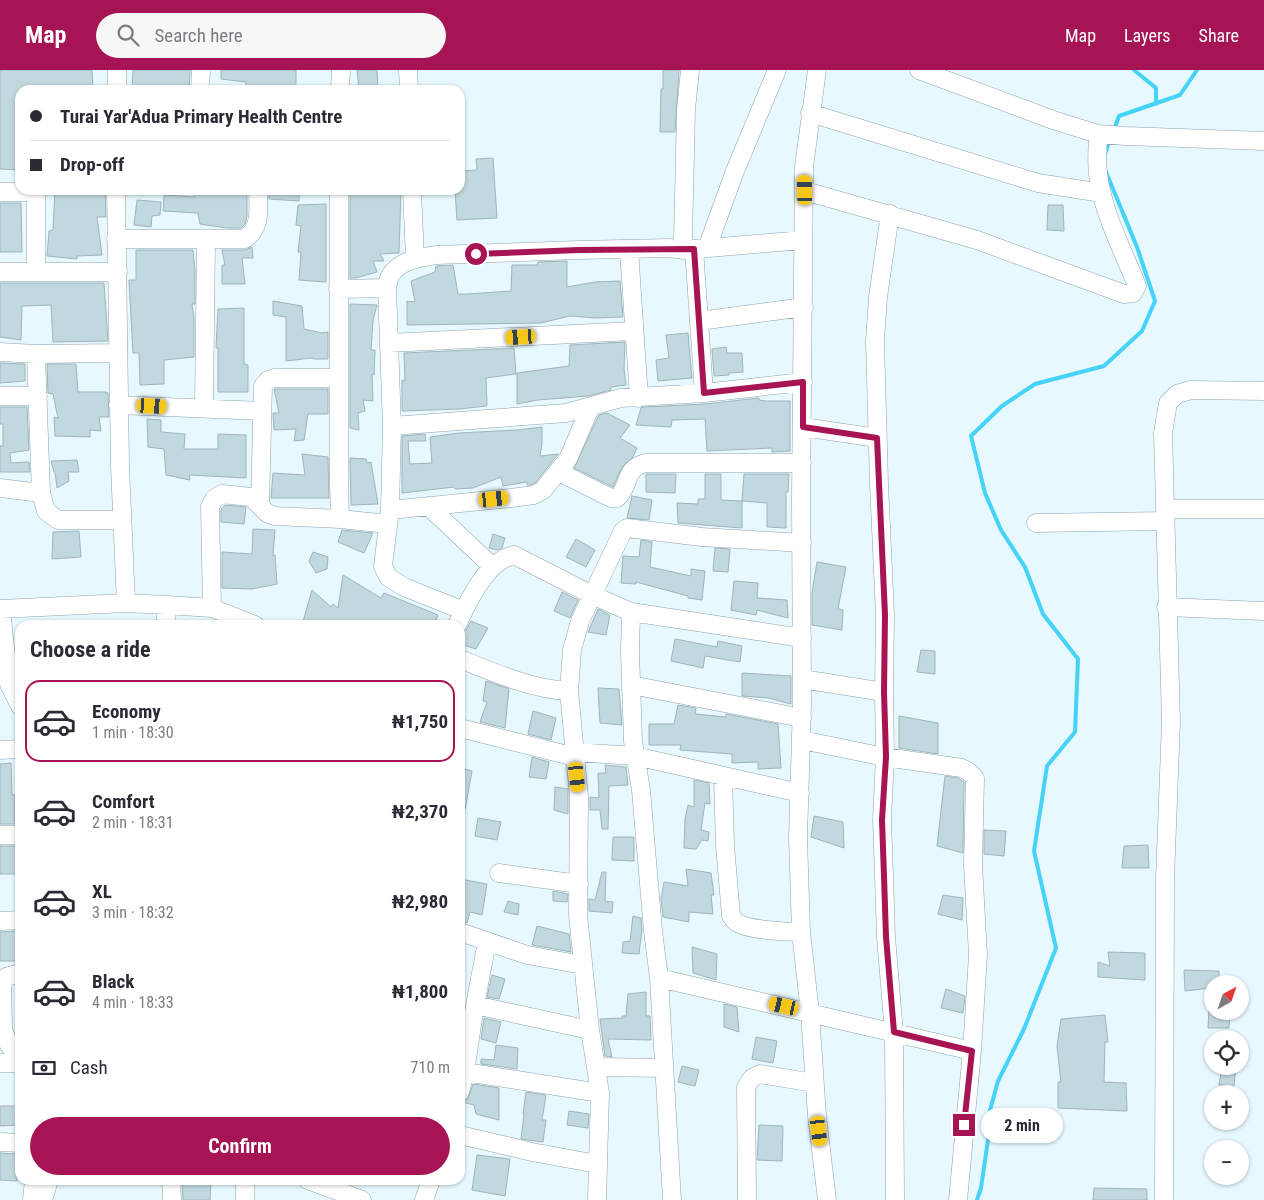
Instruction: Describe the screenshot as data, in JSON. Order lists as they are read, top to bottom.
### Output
{
  "north": "top right",
  "page": {
    "header": "Map",
    "search": "Search here",
    "nav": ["Map", "Layers", "Share"],
    "banner": ["Turai Yar'Adua Primary Health Centre", "Drop-off"],
    "heading": "Choose a ride",
    "list": [
      {
        "name": "Economy",
        "note": "1 min · 18:30",
        "value": "₦1,750"
      },
      {
        "name": "Comfort",
        "note": "2 min · 18:31",
        "value": "₦2,370"
      },
      {
        "name": "XL",
        "note": "3 min · 18:32",
        "value": "₦2,980"
      },
      {
        "name": "Black",
        "note": "4 min · 18:33",
        "value": "₦1,800"
      }
    ],
    "map_buttons": ["+", "−"],
    "pay": ["Cash", "710 m"],
    "buttons": "Confirm",
    "bubble": "2 min"
  }
}
